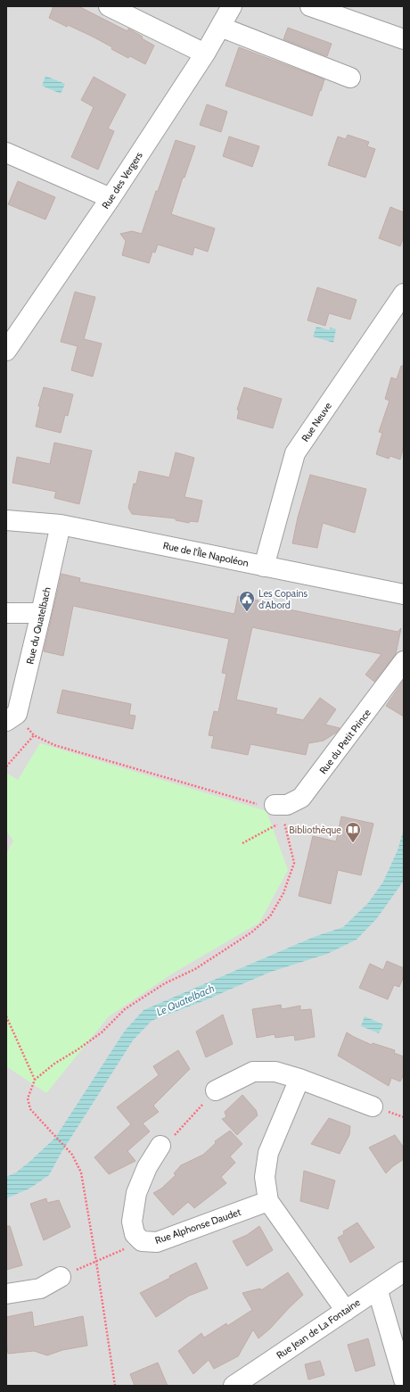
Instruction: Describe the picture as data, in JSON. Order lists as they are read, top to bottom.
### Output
{
  "streets": {
    "street": [
      "Rue des Vergers",
      "Rue Neuve",
      "Rue de l'Île Napoléon",
      "Rue du Quatelbach",
      "Rue du Petit Prince",
      "Rue Alphonse Daudet",
      "Rue Jean de La Fontaine"
    ]
  },
  "crossings": [
    ["Rue Neuve", "Rue de l'Île Napoléon"],
    ["Rue de l'Île Napoléon", "Rue du Quatelbach"]
  ],
  "water": ["Le Quatelbach"],
  "places": {
    "public building": ["Les Copains d'Abord"],
    "library": ["Bibliothèque"]
  }
}
